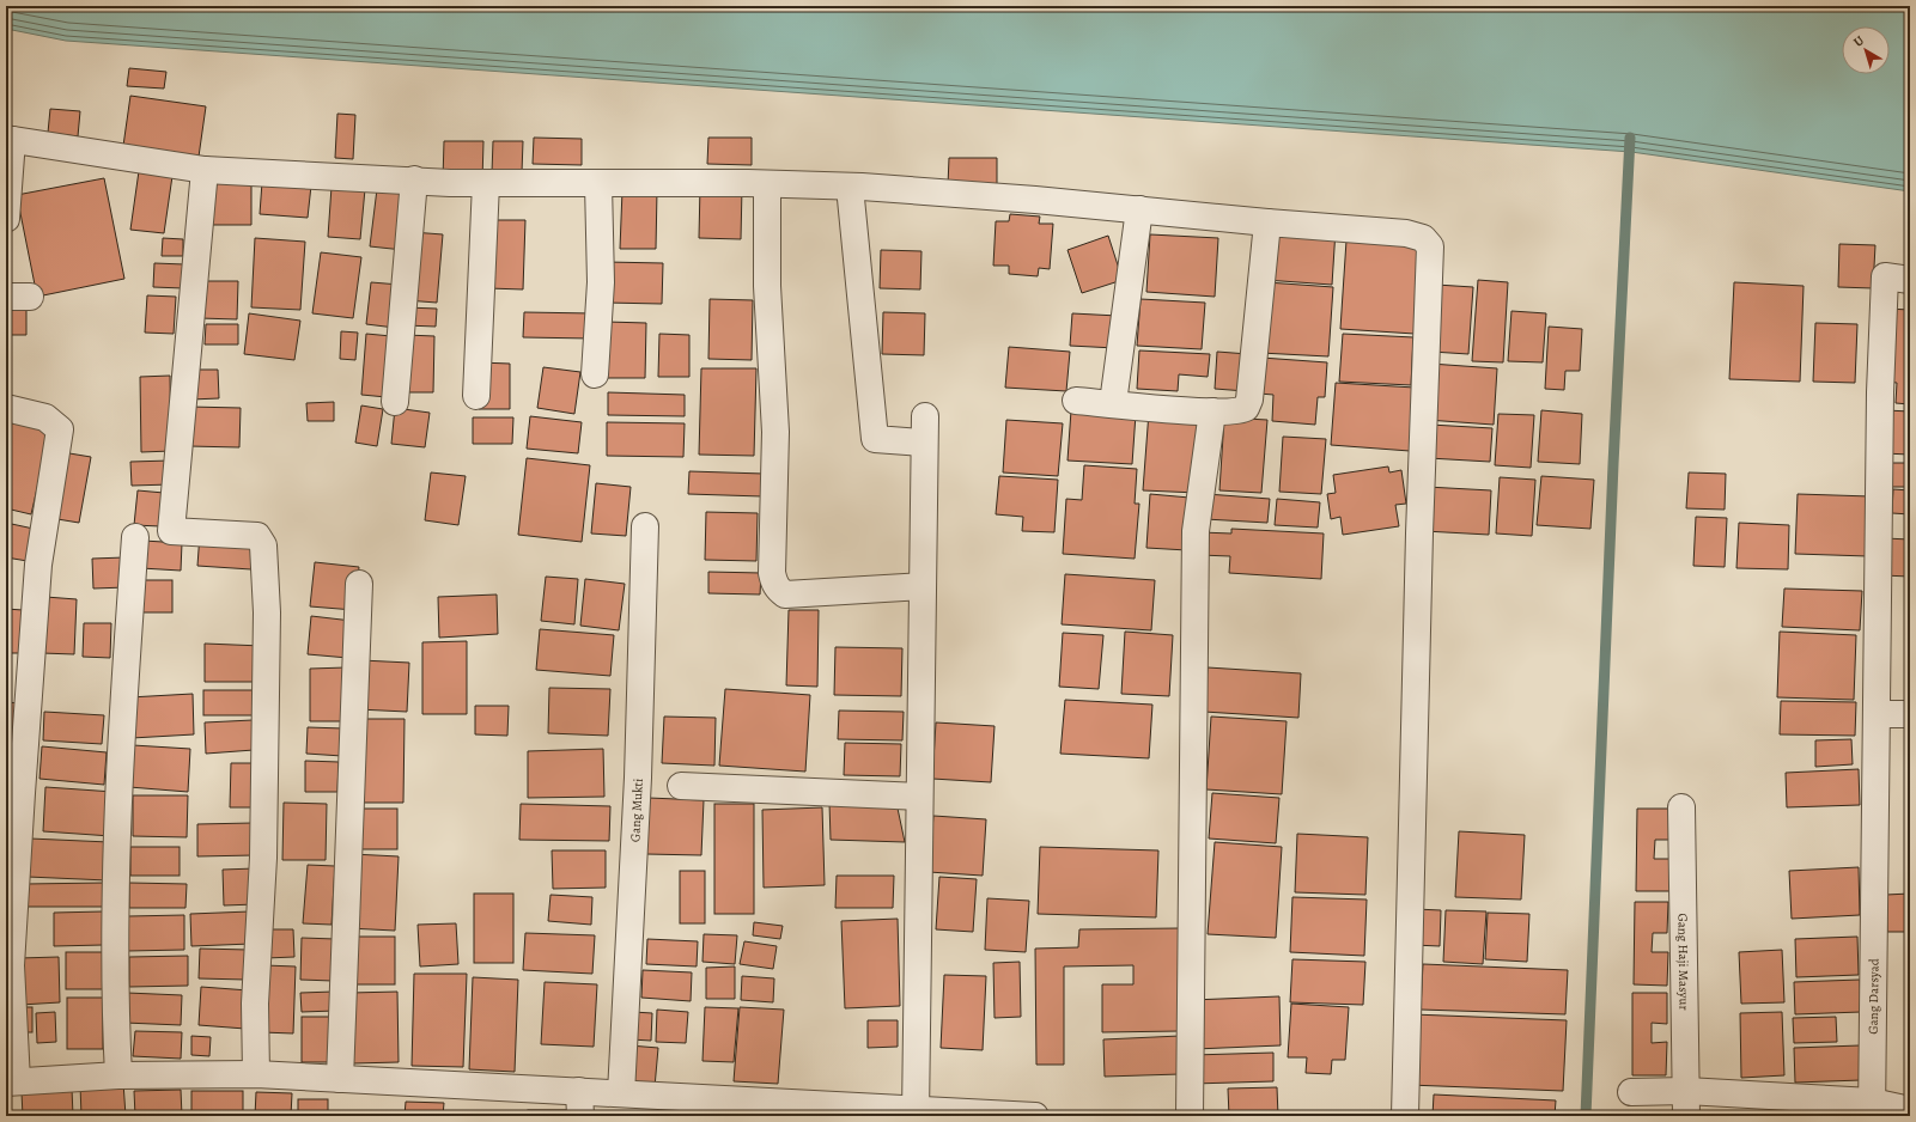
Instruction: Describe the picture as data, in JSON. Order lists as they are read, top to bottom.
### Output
{
  "streets": {
    "street": ["Gang Mukti", "Gang Haji Masyur", "Gang Darsyad"]
  },
  "north": "top left"
}
